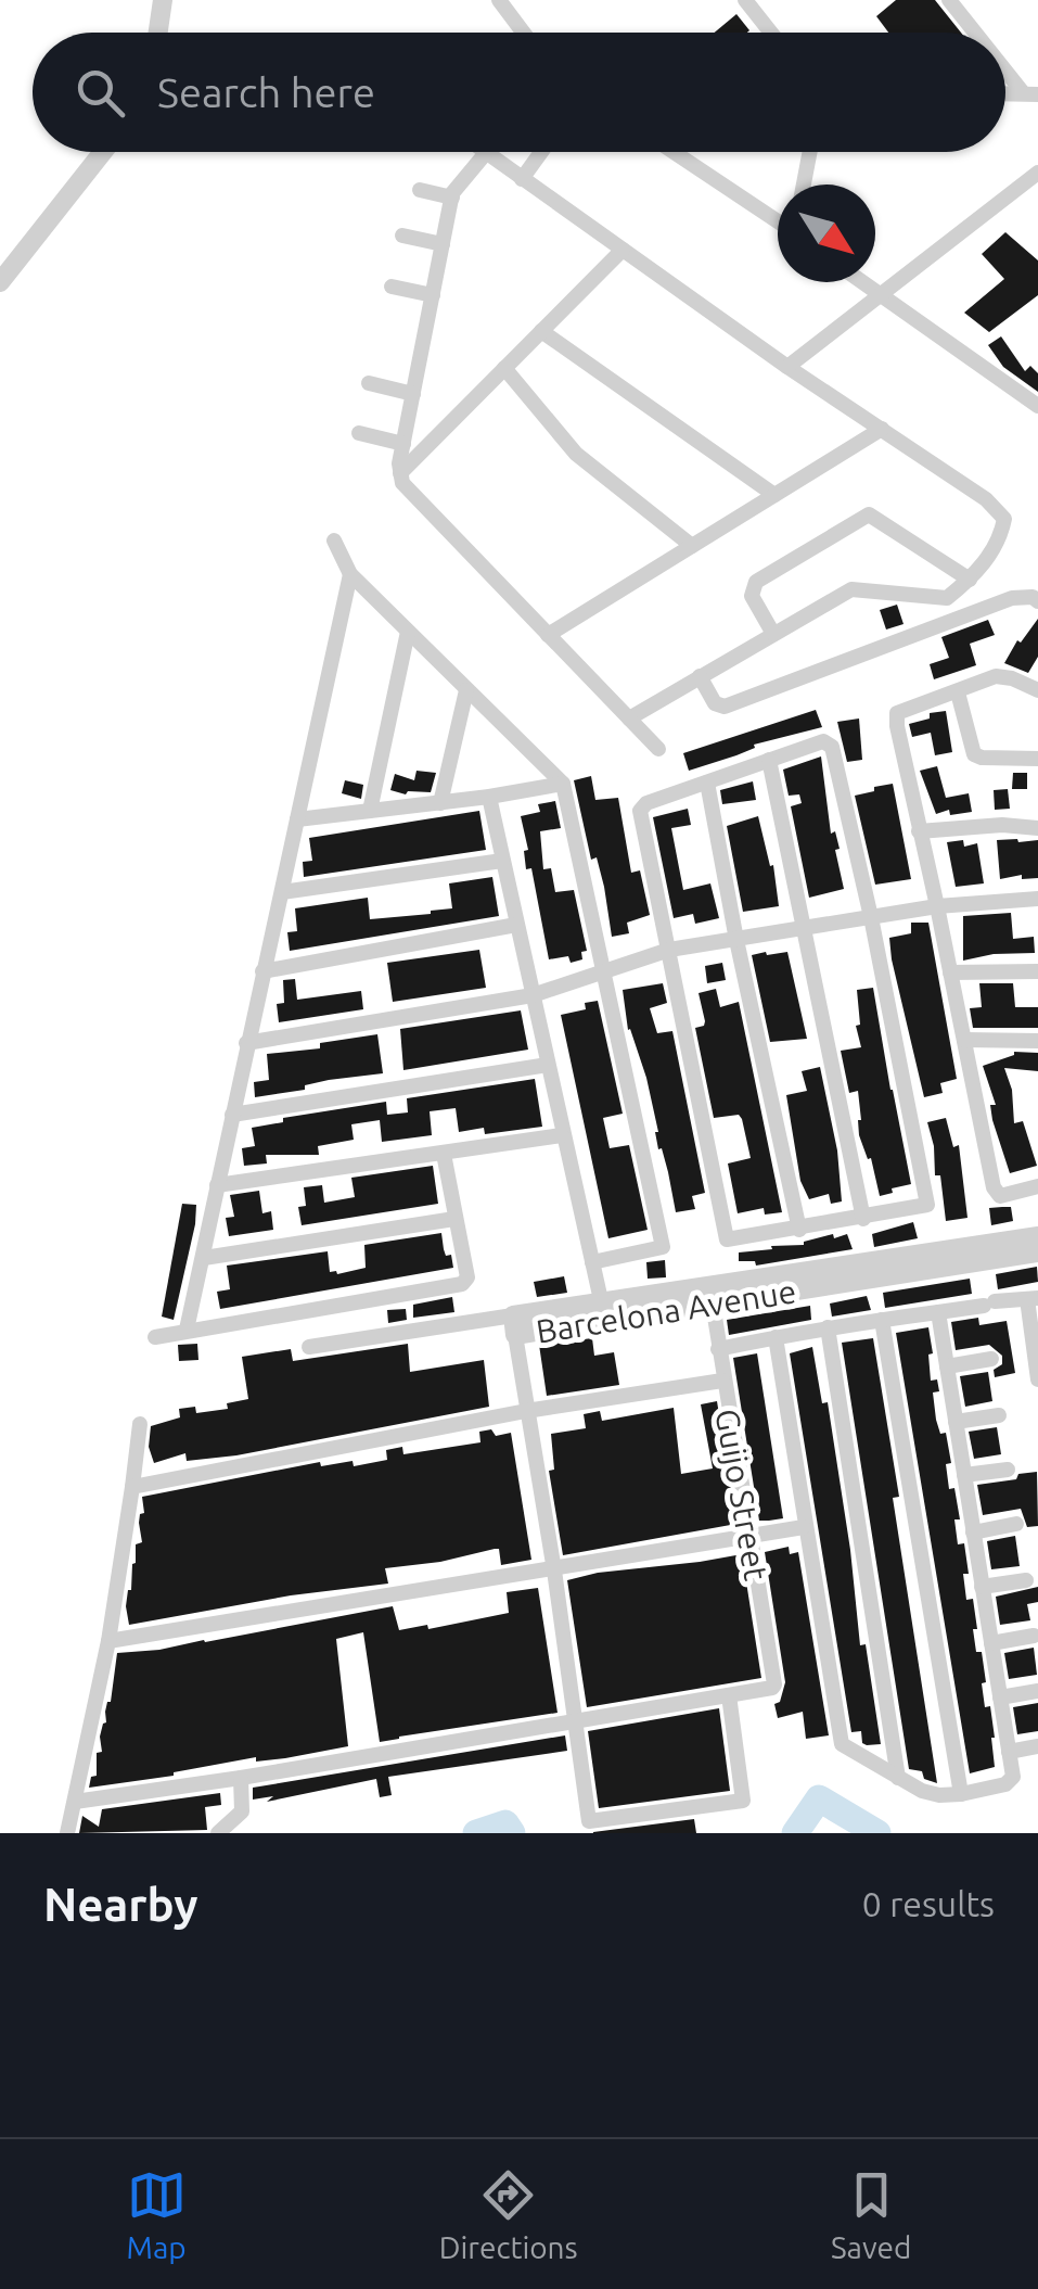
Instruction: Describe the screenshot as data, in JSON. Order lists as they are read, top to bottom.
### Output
{
  "streets": {
    "street": ["Barcelona Avenue", "Guijo Street"]
  },
  "crossings": [
    ["Barcelona Avenue", "Guijo Street"]
  ],
  "north": "bottom right",
  "page": {
    "search": "Search here",
    "heading": ["Nearby", "0 results"],
    "nav": ["Map", "Directions", "Saved"]
  }
}
